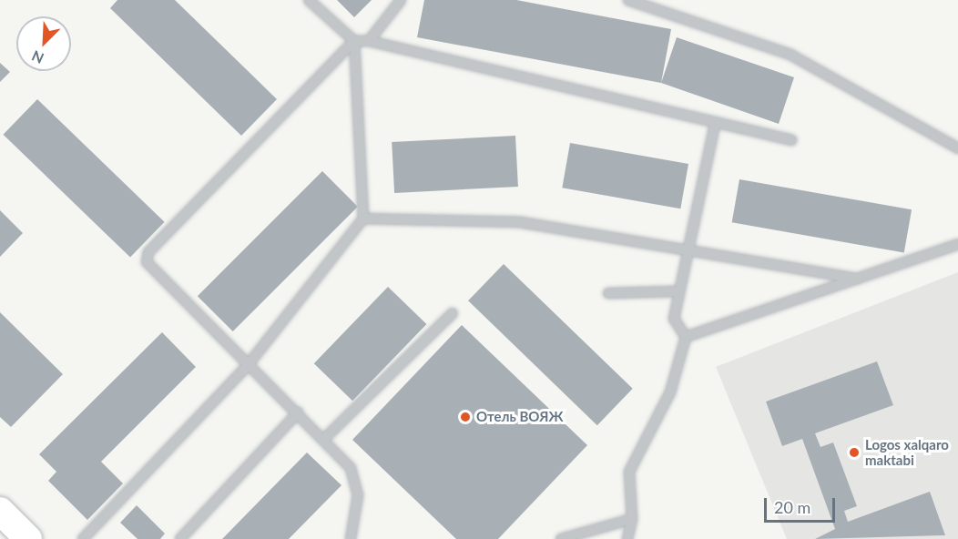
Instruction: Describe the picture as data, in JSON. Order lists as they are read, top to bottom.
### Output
{
  "places": ["Отель ВОЯЖ", "Logos xalqaro maktabi"],
  "scale_bar": "20 m",
  "north": "bottom left"
}
